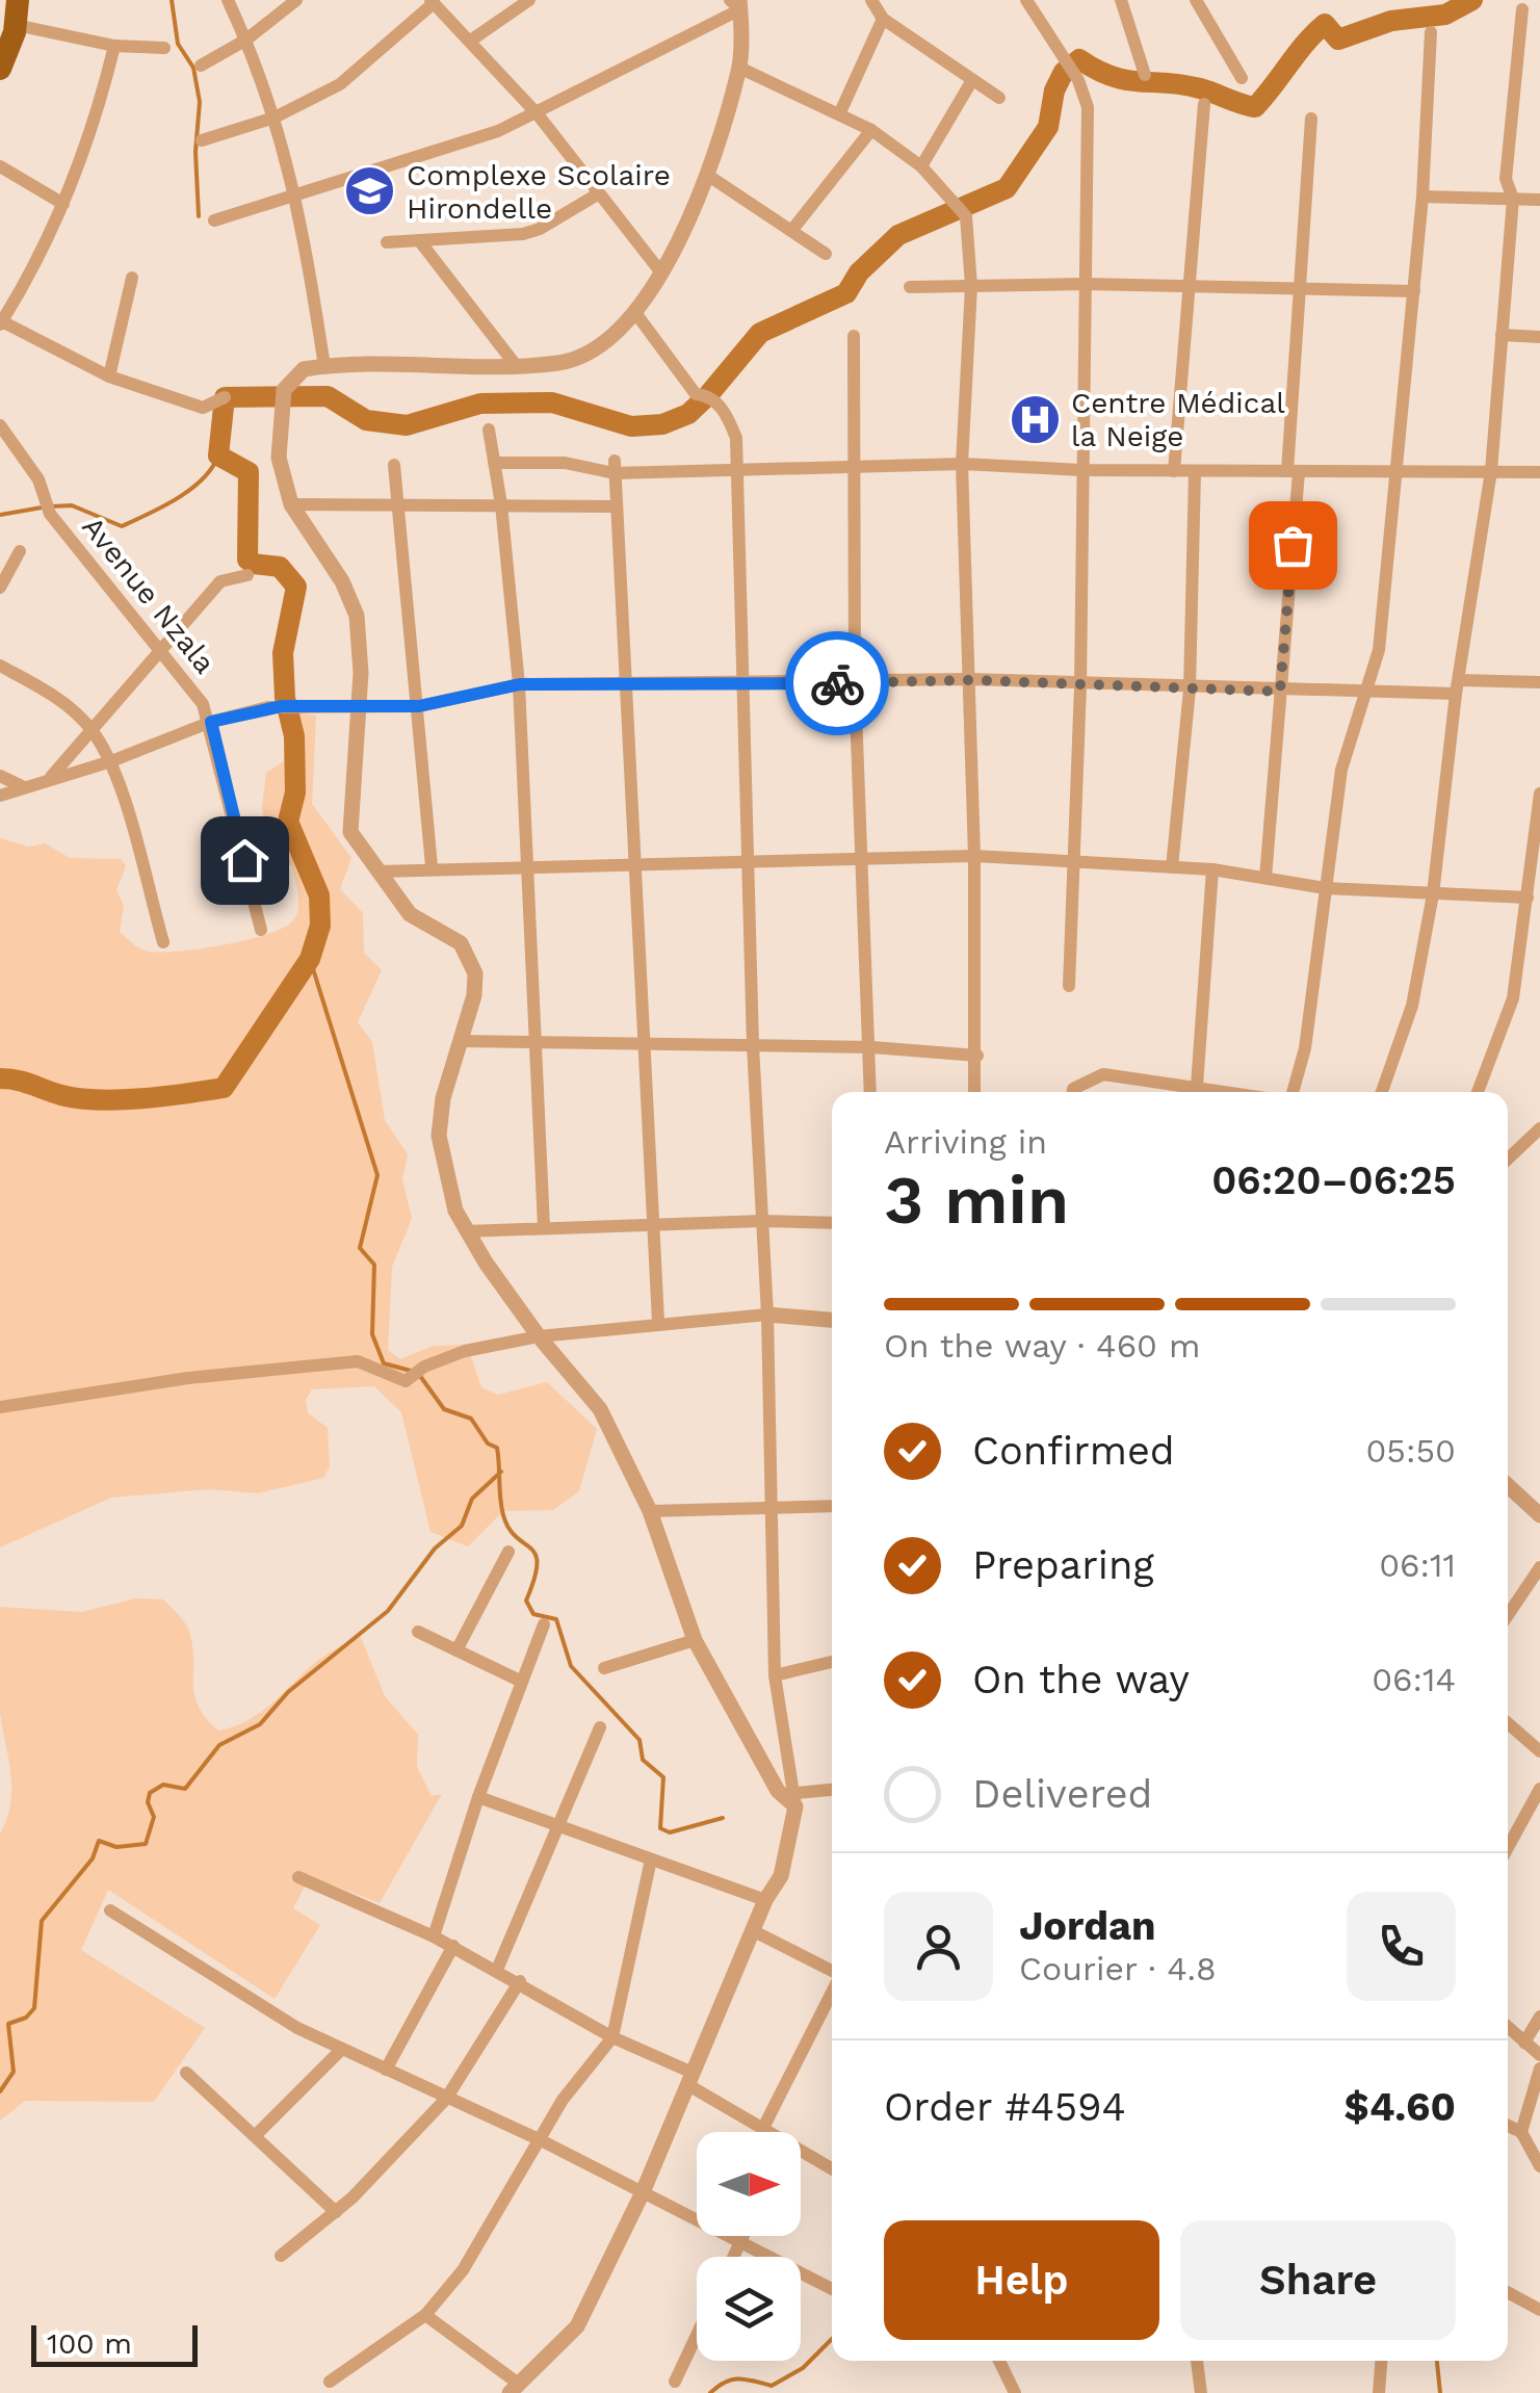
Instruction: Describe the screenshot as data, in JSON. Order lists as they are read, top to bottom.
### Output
{
  "streets": {
    "street": ["Avenue Nzala"]
  },
  "places": {
    "school or university": ["Complexe Scolaire Hirondelle"],
    "hospital": ["Centre Médical la Neige"]
  },
  "scale_bar": "100 m",
  "north": "right",
  "page": {
    "heading": ["3 min", "Arriving in", "06:20–06:25"],
    "panel": [
      "Jordan",
      "Courier · 4.8",
      "Order #4594",
      "$4.60"
    ],
    "bar": "On the way · 460 m",
    "list": [
      ["Confirmed", "05:50"],
      ["Preparing", "06:11"],
      ["On the way", "06:14"],
      "Delivered"
    ],
    "buttons": ["Help", "Share"],
    "scale": "100 m"
  }
}
